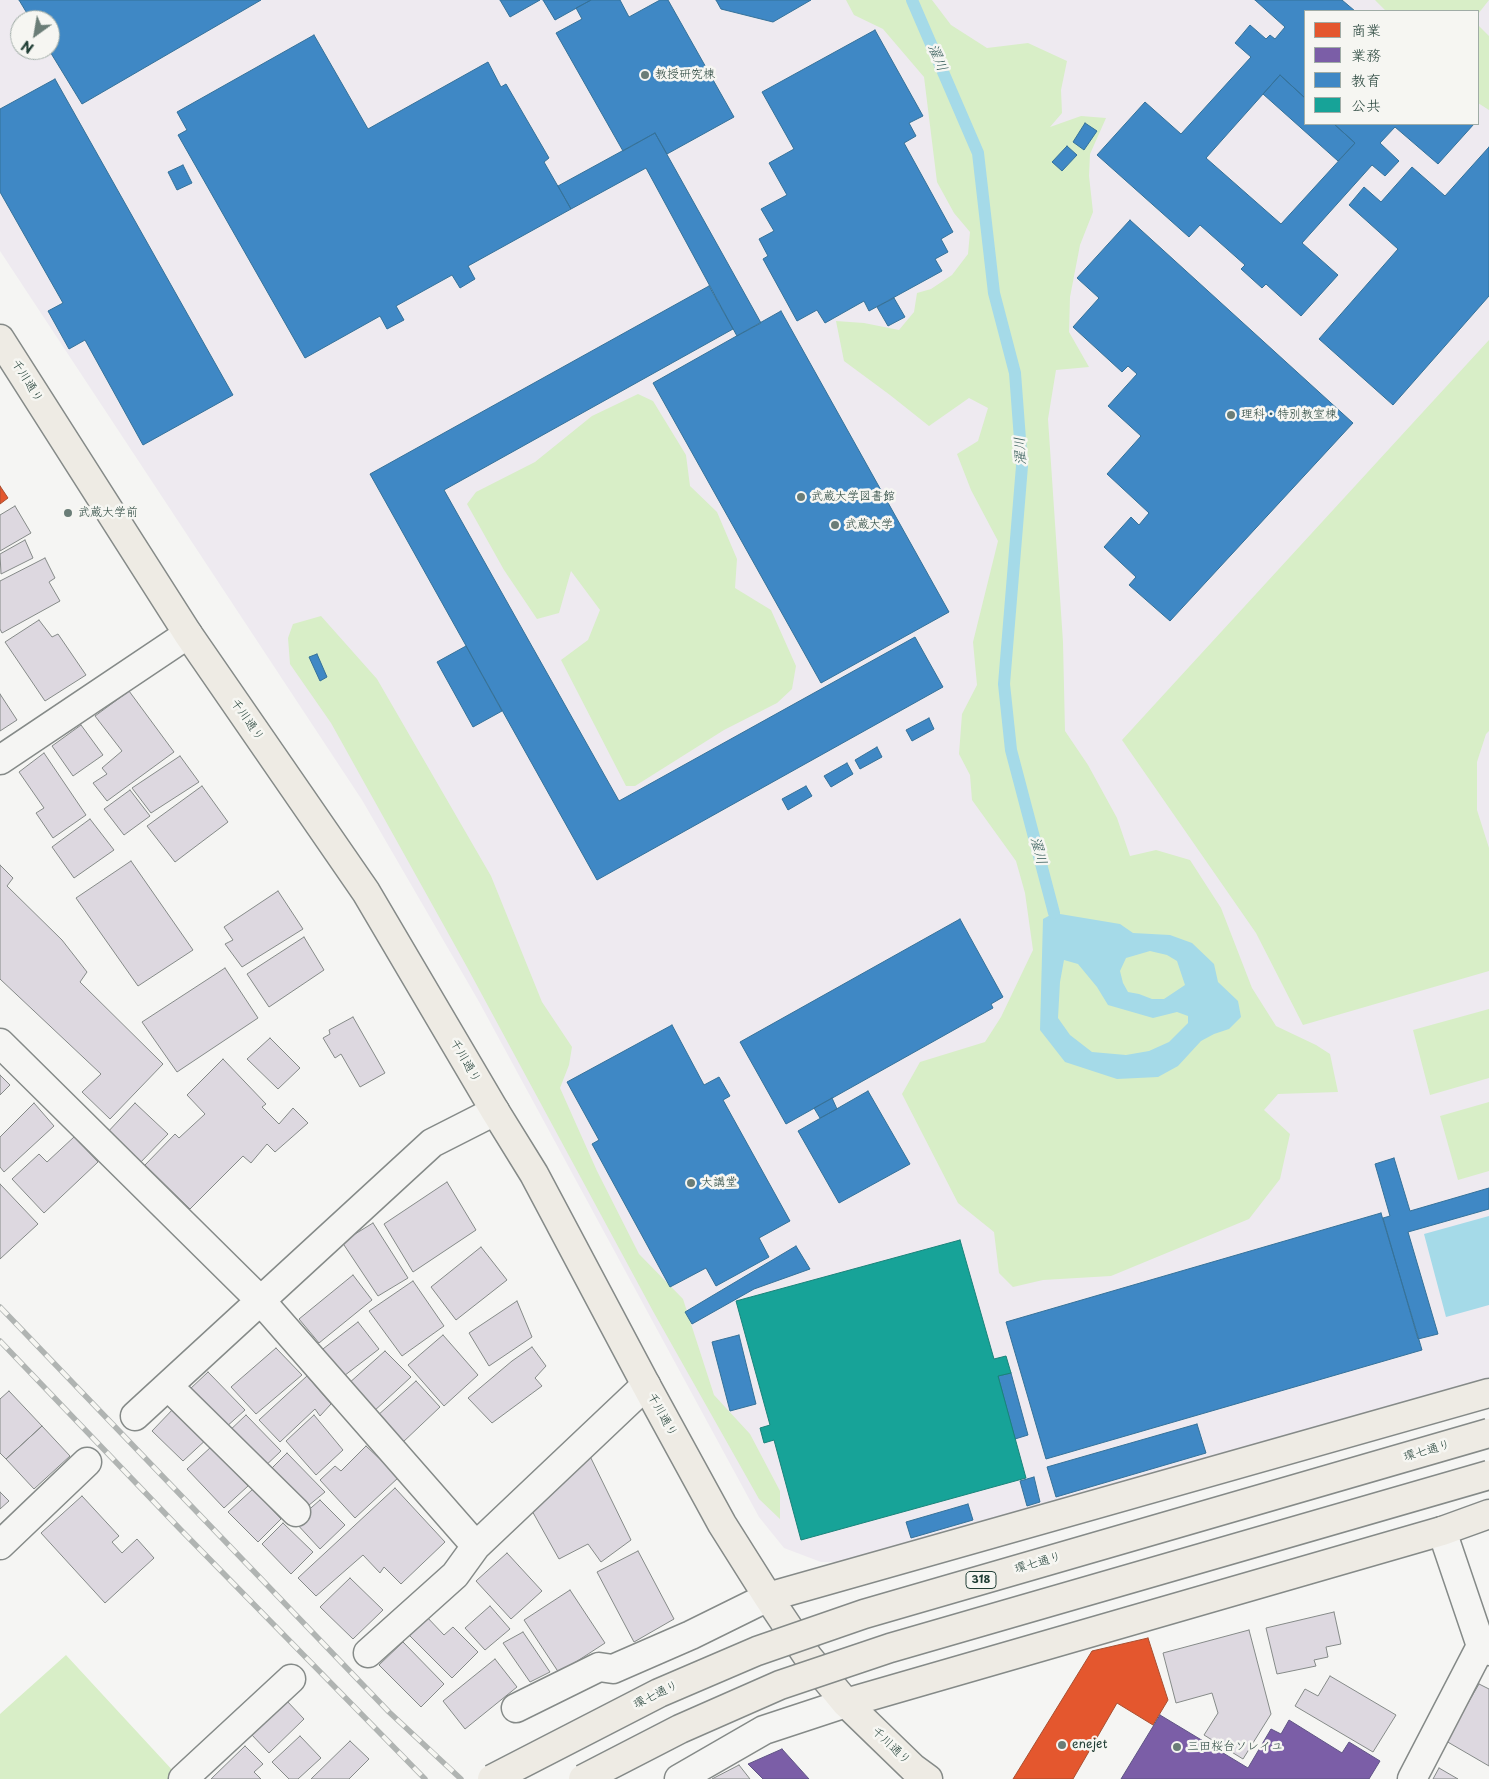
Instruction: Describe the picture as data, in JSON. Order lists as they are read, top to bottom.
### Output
{
  "streets": {
    "main road": ["千川通り", "環七通り", "318"]
  },
  "water": ["濯川"],
  "places": [
    "教授研究棟",
    "理科・特別教室棟",
    "武蔵大学図書館",
    "武蔵大学前",
    "武蔵大学",
    "大講堂",
    "enejet",
    "三田桜台ソレイユ"
  ],
  "legend": [
    "商業",
    "業務",
    "教育",
    "公共"
  ],
  "north": "bottom left"
}
